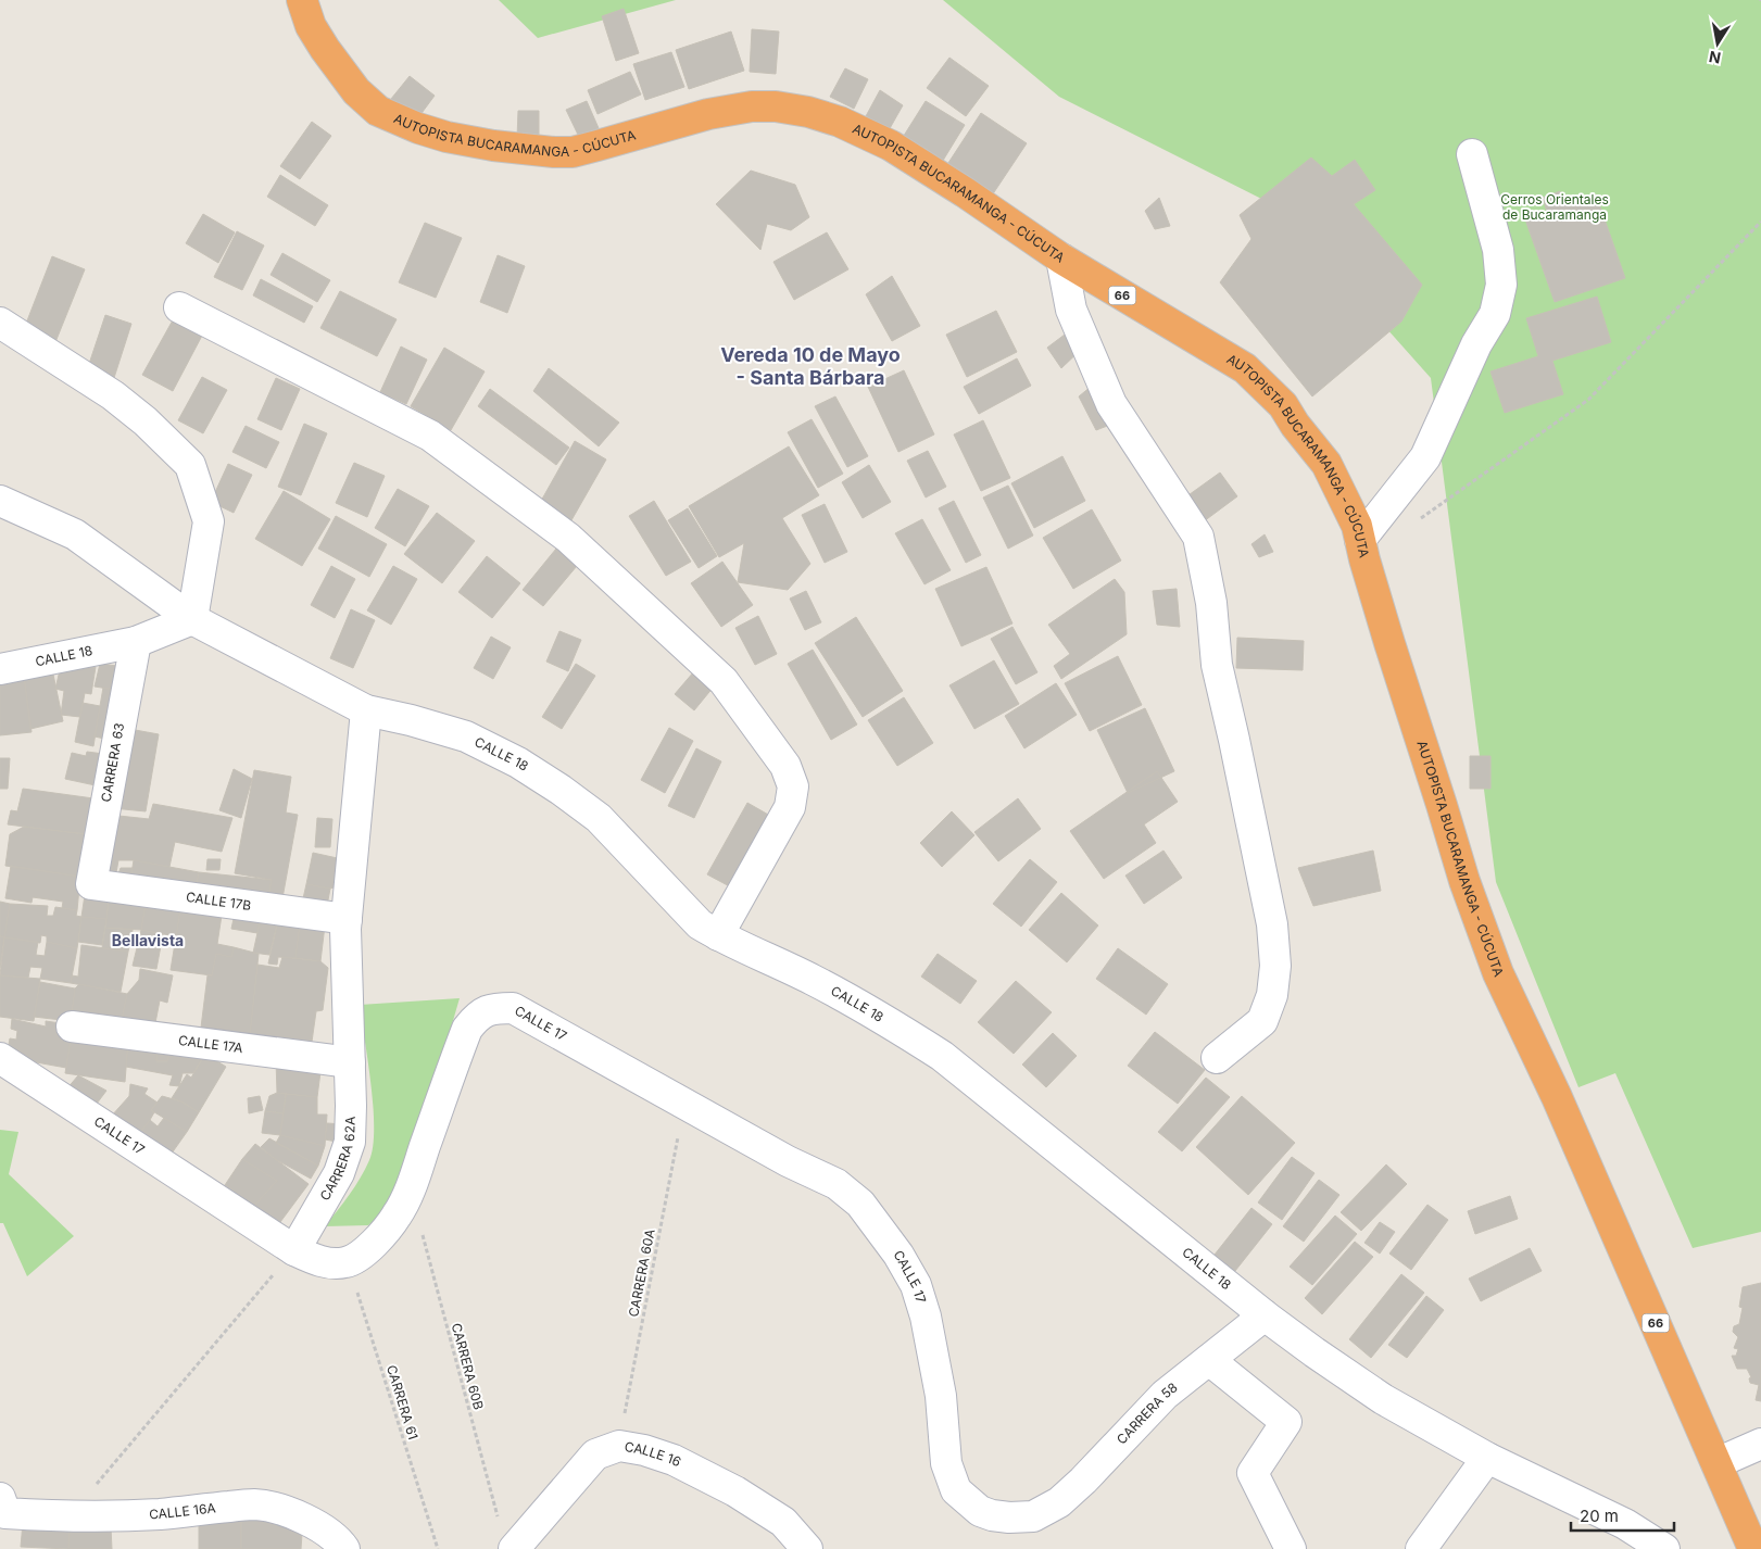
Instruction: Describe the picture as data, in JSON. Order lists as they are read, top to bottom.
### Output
{
  "streets": {
    "highway": ["AUTOPISTA BUCARAMANGA - CÚCUTA", "66"],
    "street": [
      "CALLE 18",
      "CARRERA 63",
      "CALLE 17B",
      "CALLE 17",
      "CALLE 17A",
      "CARRERA 62A",
      "CARRERA 58",
      "CALLE 16",
      "CALLE 16A"
    ],
    "path": ["CARRERA 60A", "CARRERA 60B", "CARRERA 61"]
  },
  "crossings": [
    ["CALLE 18", "CARRERA 63"],
    ["CALLE 18", "CARRERA 62A"],
    ["CALLE 18", "CARRERA 58"],
    ["CARRERA 63", "CALLE 17B"],
    ["CALLE 17B", "CARRERA 62A"],
    ["CALLE 17", "CARRERA 62A"],
    ["CALLE 17", "CARRERA 60A"],
    ["CALLE 17", "CARRERA 60B"],
    ["CALLE 17", "CARRERA 61"],
    ["CALLE 17", "CARRERA 58"],
    ["CALLE 17A", "CARRERA 62A"],
    ["CARRERA 60A", "CALLE 16"]
  ],
  "districts": ["Vereda 10 de Mayo - Santa Bárbara", "Bellavista"],
  "parks": ["Cerros Orientales de Bucaramanga"],
  "scale_bar": "20 m",
  "north": "bottom"
}
